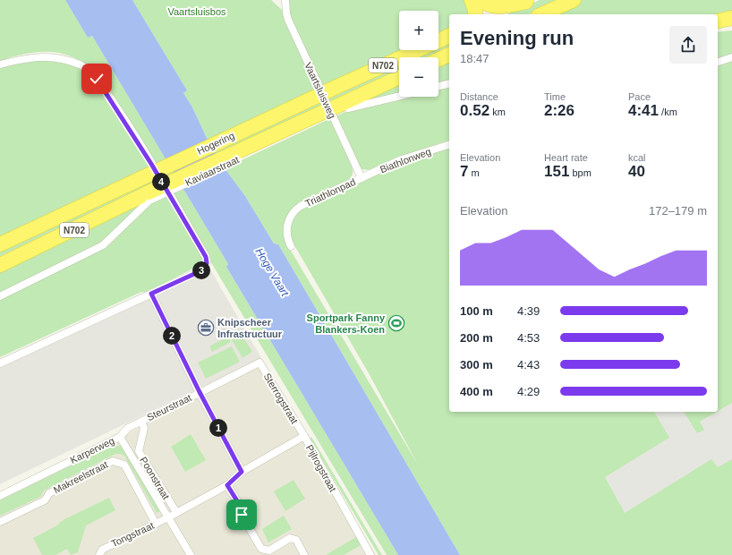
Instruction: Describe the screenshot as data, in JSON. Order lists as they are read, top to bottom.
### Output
{
  "streets": {
    "highway": ["N702", "Hogering"],
    "street": [
      "Vaartsluisweg",
      "Biathlonweg",
      "Triathlonpad",
      "Sterrogstraat",
      "Steurstraat",
      "Karperweg",
      "Pijlrogstraat",
      "Makreelstraat",
      "Poonstraat",
      "Tongstraat"
    ]
  },
  "crossings": [
    ["Vaartsluisweg", "Biathlonweg"],
    ["Vaartsluisweg", "Triathlonpad"],
    ["Biathlonweg", "Triathlonpad"],
    ["Sterrogstraat", "Steurstraat"],
    ["Sterrogstraat", "Pijlrogstraat"],
    ["Steurstraat", "Karperweg"],
    ["Steurstraat", "Poonstraat"],
    ["Karperweg", "Pijlrogstraat"],
    ["Karperweg", "Tongstraat"],
    ["Pijlrogstraat", "Poonstraat"],
    ["Pijlrogstraat", "Tongstraat"],
    ["Makreelstraat", "Tongstraat"]
  ],
  "water": ["Hoge Vaart"],
  "parks": ["Vaartsluisbos"],
  "places": {
    "sports": ["Sportpark Fanny Blankers-Koen"],
    "office": ["Knipscheer Infrastructuur"]
  },
  "page": {
    "map_buttons": ["+", "−"],
    "heading": ["Evening run", "18:47"],
    "stats": [
      ["Distance", "0.52 km"],
      ["Time", "2:26"],
      ["Pace", "4:41 /km"],
      ["Elevation", "7 m"],
      ["Heart rate", "151 bpm"],
      ["kcal", "40"]
    ],
    "pins": [
      "4",
      "3",
      "2",
      "1"
    ],
    "chart": ["Elevation", "172–179 m"],
    "list": [
      {
        "name": "100 m",
        "note": "4:39"
      },
      {
        "name": "200 m",
        "note": "4:53"
      },
      {
        "name": "300 m",
        "note": "4:43"
      },
      {
        "name": "400 m",
        "note": "4:29"
      }
    ]
  }
}
